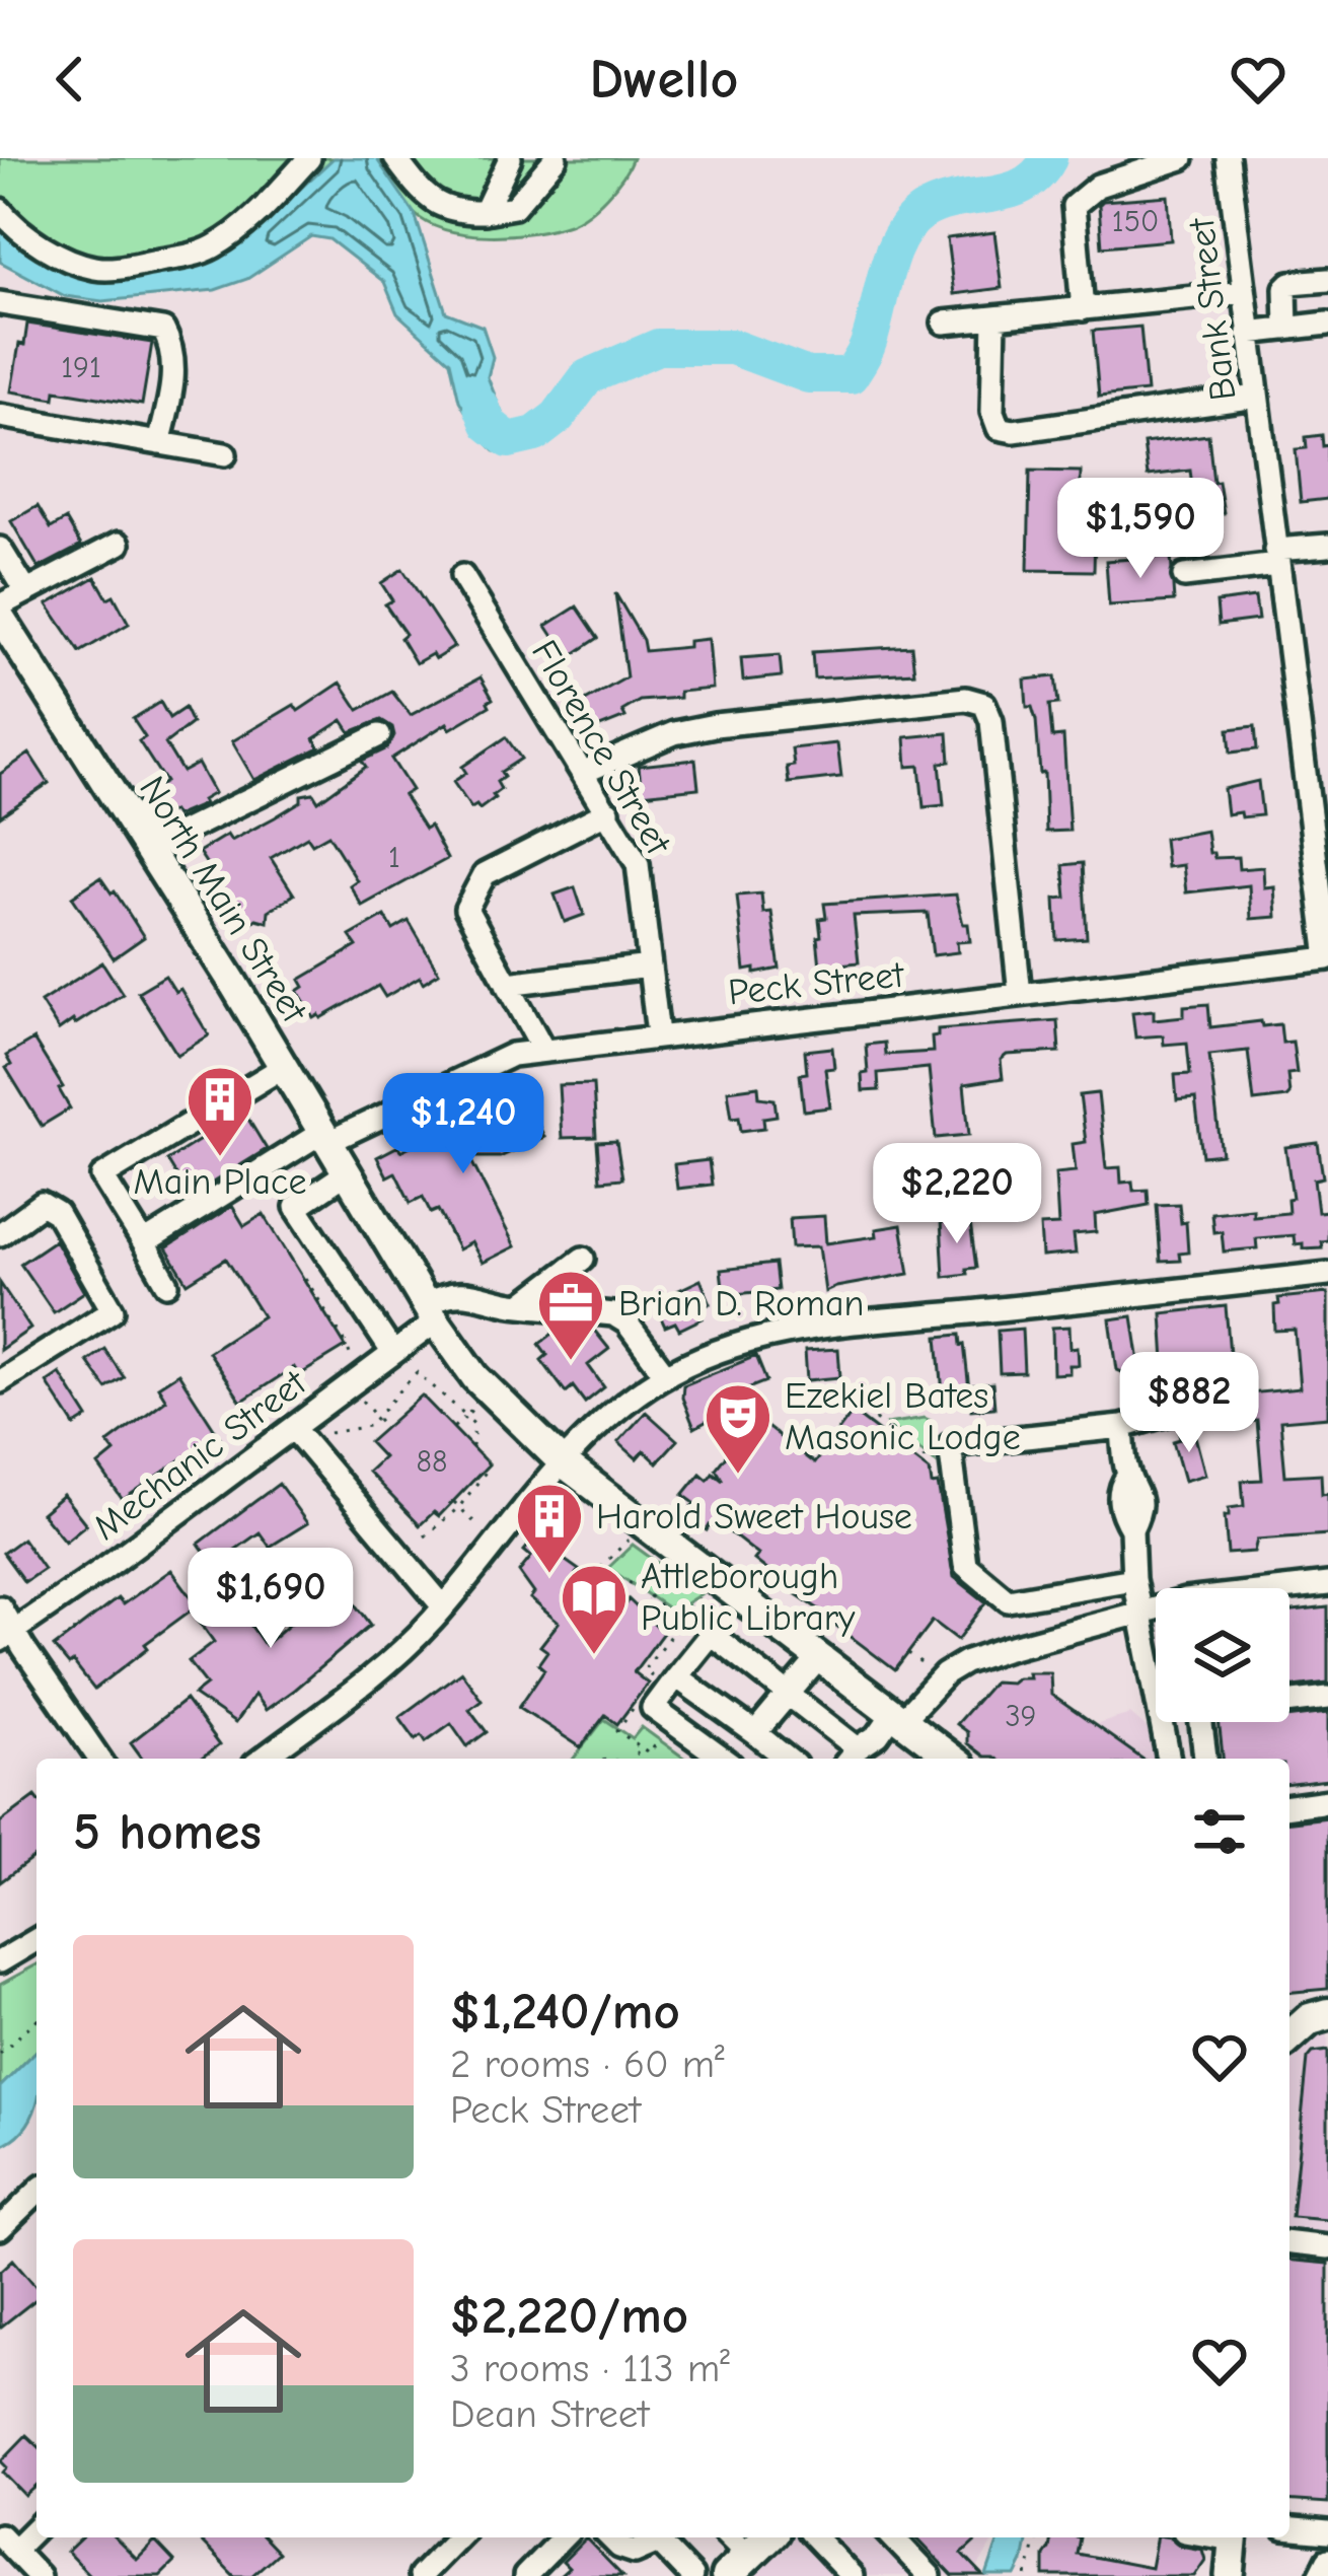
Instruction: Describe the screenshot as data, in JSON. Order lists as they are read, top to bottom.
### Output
{
  "streets": {
    "main road": ["North Main Street"],
    "street": [
      "Bank Street",
      "Florence Street",
      "Peck Street",
      "Mechanic Street"
    ]
  },
  "crossings": [
    ["Bank Street", "Peck Street"],
    ["Florence Street", "Peck Street"],
    ["North Main Street", "Peck Street"],
    ["North Main Street", "Mechanic Street"]
  ],
  "places": {
    "building": ["Main Place", "Harold Sweet House"],
    "office": ["Brian D. Roman"],
    "theatre": ["Ezekiel Bates Masonic Lodge"],
    "library": ["Attleborough Public Library"]
  },
  "house_numbers": [
    "150",
    "191",
    "1",
    "88",
    "39"
  ],
  "page": {
    "header": "Dwello",
    "price": [
      "$1,590",
      "$1,240",
      "$2,220",
      "$882",
      "$1,690"
    ],
    "heading": "5 homes",
    "list": [
      {
        "name": "$1,240/mo",
        "note": "2 rooms · 60 m² · Peck Street"
      },
      {
        "name": "$2,220/mo",
        "note": "3 rooms · 113 m² · Dean Street"
      }
    ]
  }
}
